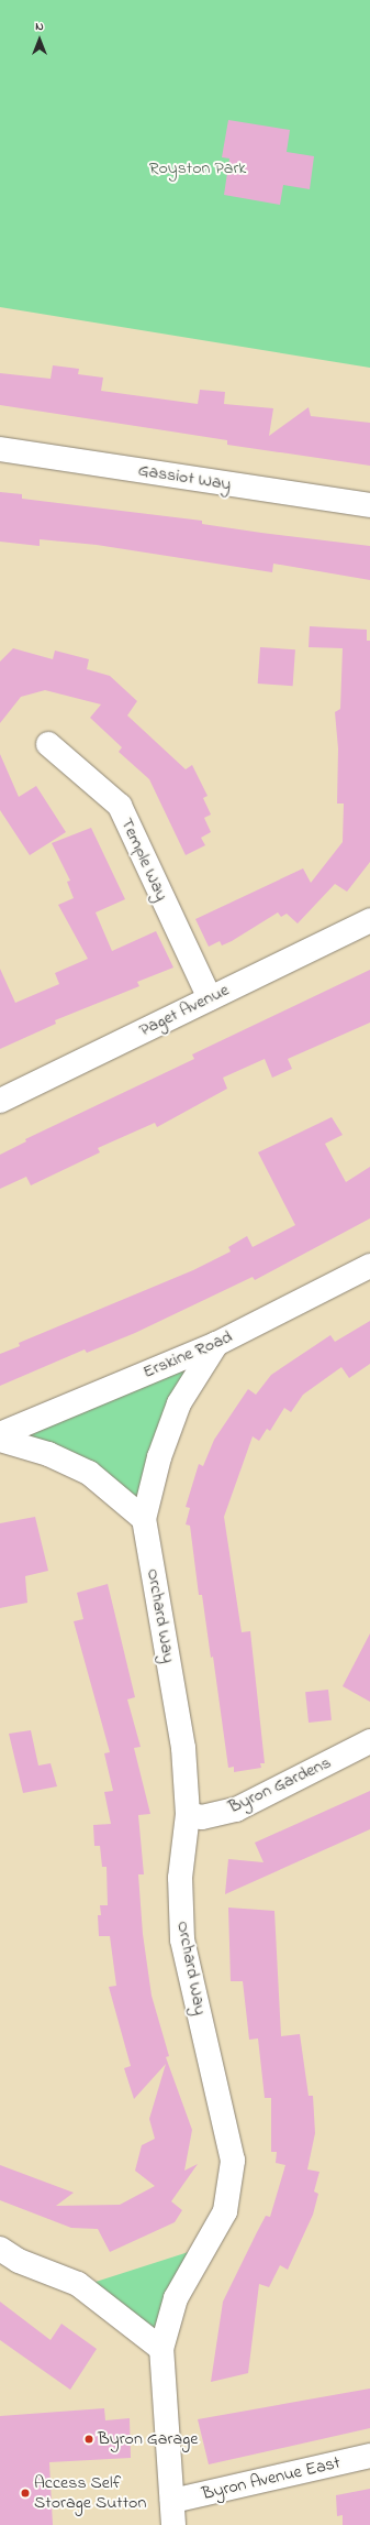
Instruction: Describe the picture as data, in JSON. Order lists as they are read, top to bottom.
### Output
{
  "streets": {
    "street": [
      "Gassiot Way",
      "Temple Way",
      "Paget Avenue",
      "Erskine Road",
      "Orchard Way",
      "Byron Gardens",
      "Byron Avenue East"
    ]
  },
  "crossings": [
    ["Temple Way", "Paget Avenue"],
    ["Erskine Road", "Orchard Way"],
    ["Orchard Way", "Byron Gardens"],
    ["Orchard Way", "Byron Avenue East"]
  ],
  "parks": ["Royston Park"],
  "places": ["Byron Garage", "Access Self Storage Sutton"],
  "north": "top"
}
